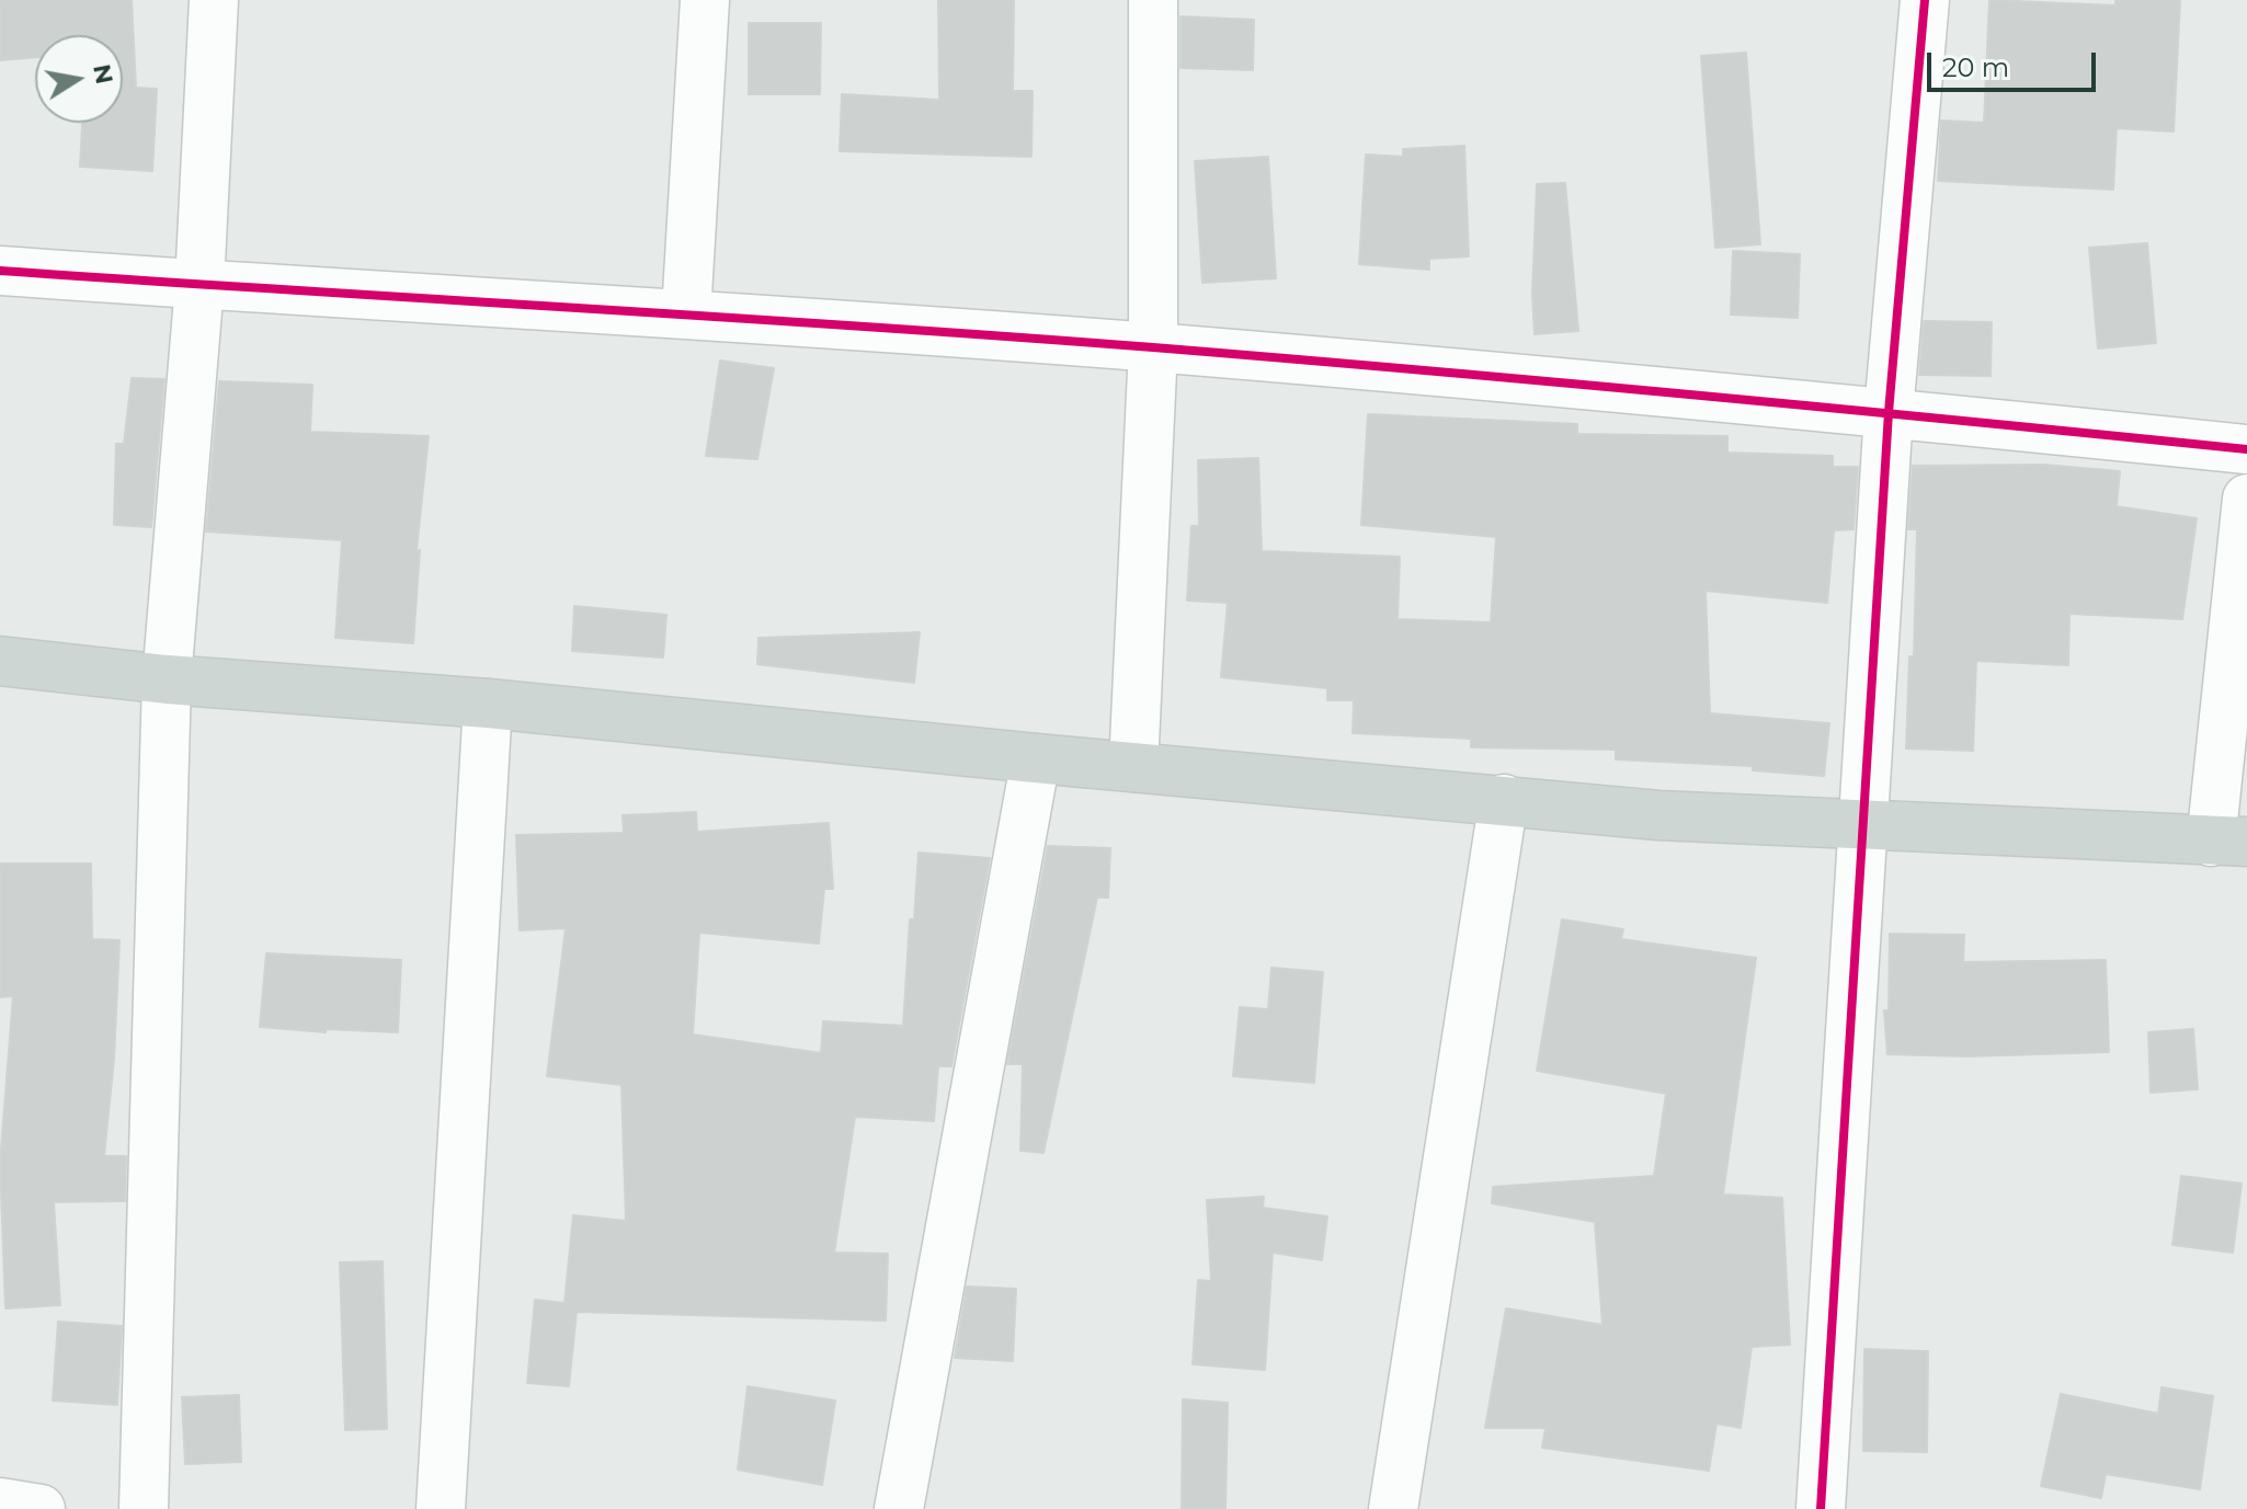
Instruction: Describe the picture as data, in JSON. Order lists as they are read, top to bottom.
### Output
{
  "scale_bar": "20 m",
  "north": "right"
}
